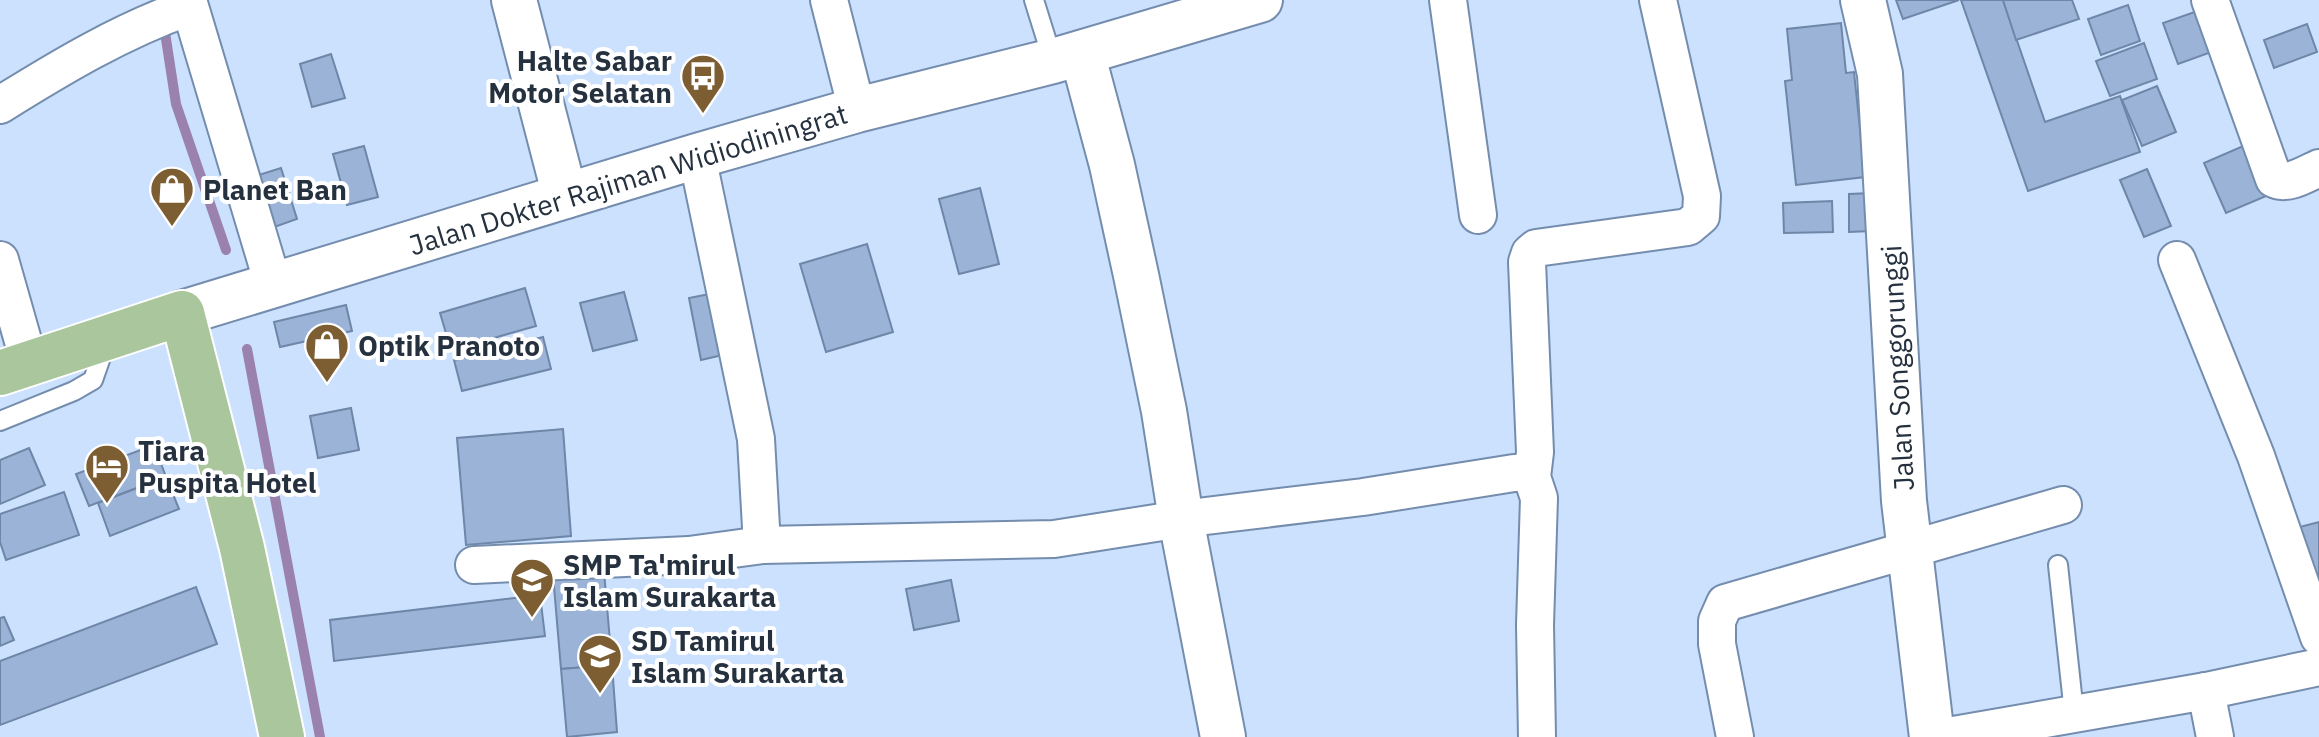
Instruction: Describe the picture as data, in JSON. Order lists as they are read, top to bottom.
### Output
{
  "streets": {
    "main road": ["Jalan Dokter Rajiman Widiodiningrat"],
    "street": ["Jalan Songgorunggi"]
  },
  "places": {
    "bus stop": ["Halte Sabar Motor Selatan"],
    "shop": ["Planet Ban", "Optik Pranoto"],
    "hotel": ["Tiara Puspita Hotel"],
    "school or university": ["SMP Ta'mirul Islam Surakarta", "SD Tamirul Islam Surakarta"]
  }
}
